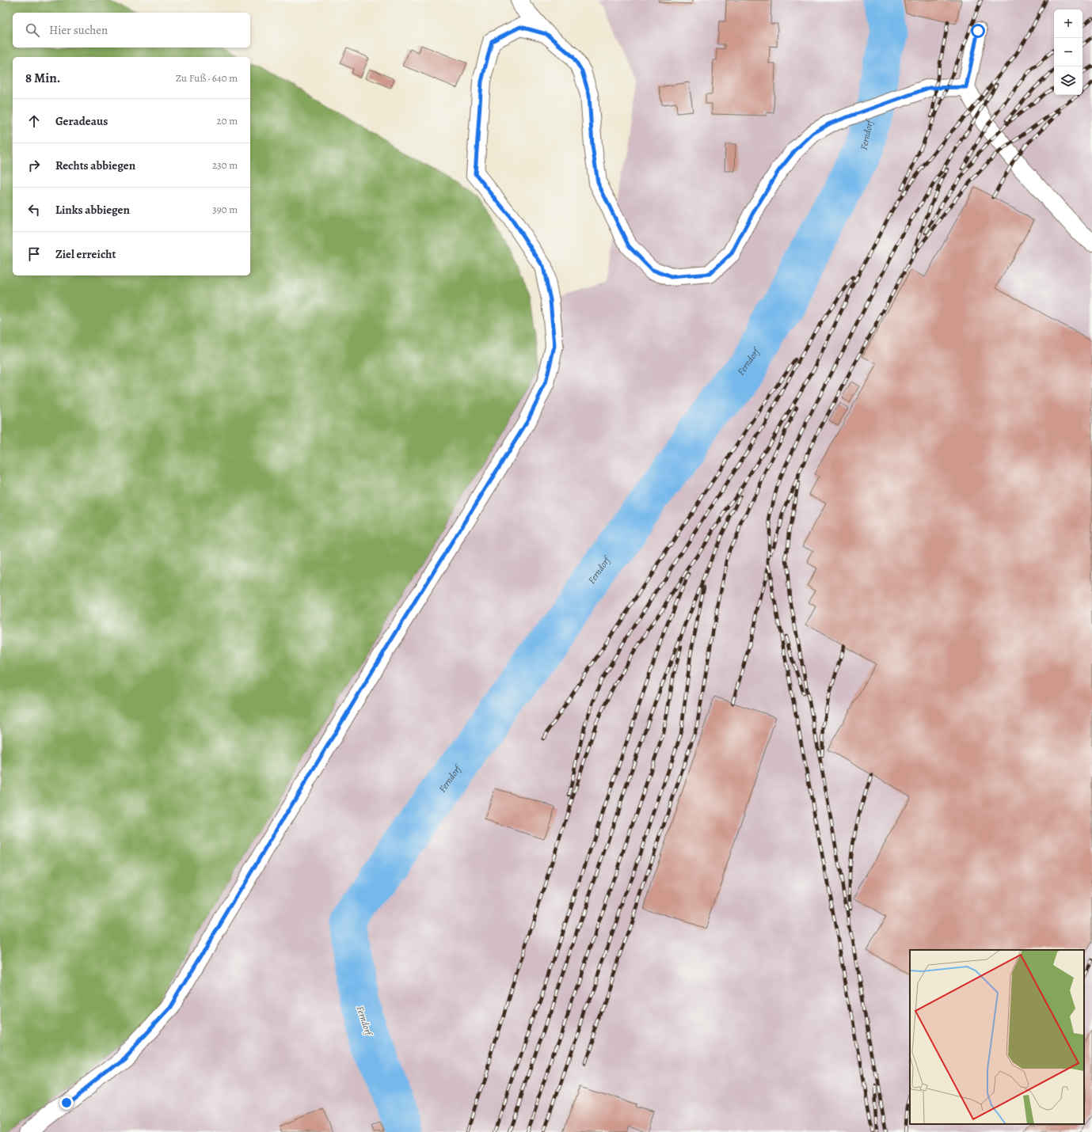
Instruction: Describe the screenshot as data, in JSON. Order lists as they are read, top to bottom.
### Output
{
  "water": ["Ferndorf"],
  "page": {
    "map_buttons": ["+", "−"],
    "search": "Hier suchen",
    "heading": ["8 Min.", "Zu Fuß · 640 m"],
    "list": [
      ["Geradeaus", "20 m"],
      ["Rechts abbiegen", "230 m"],
      ["Links abbiegen", "390 m"],
      "Ziel erreicht"
    ]
  }
}
